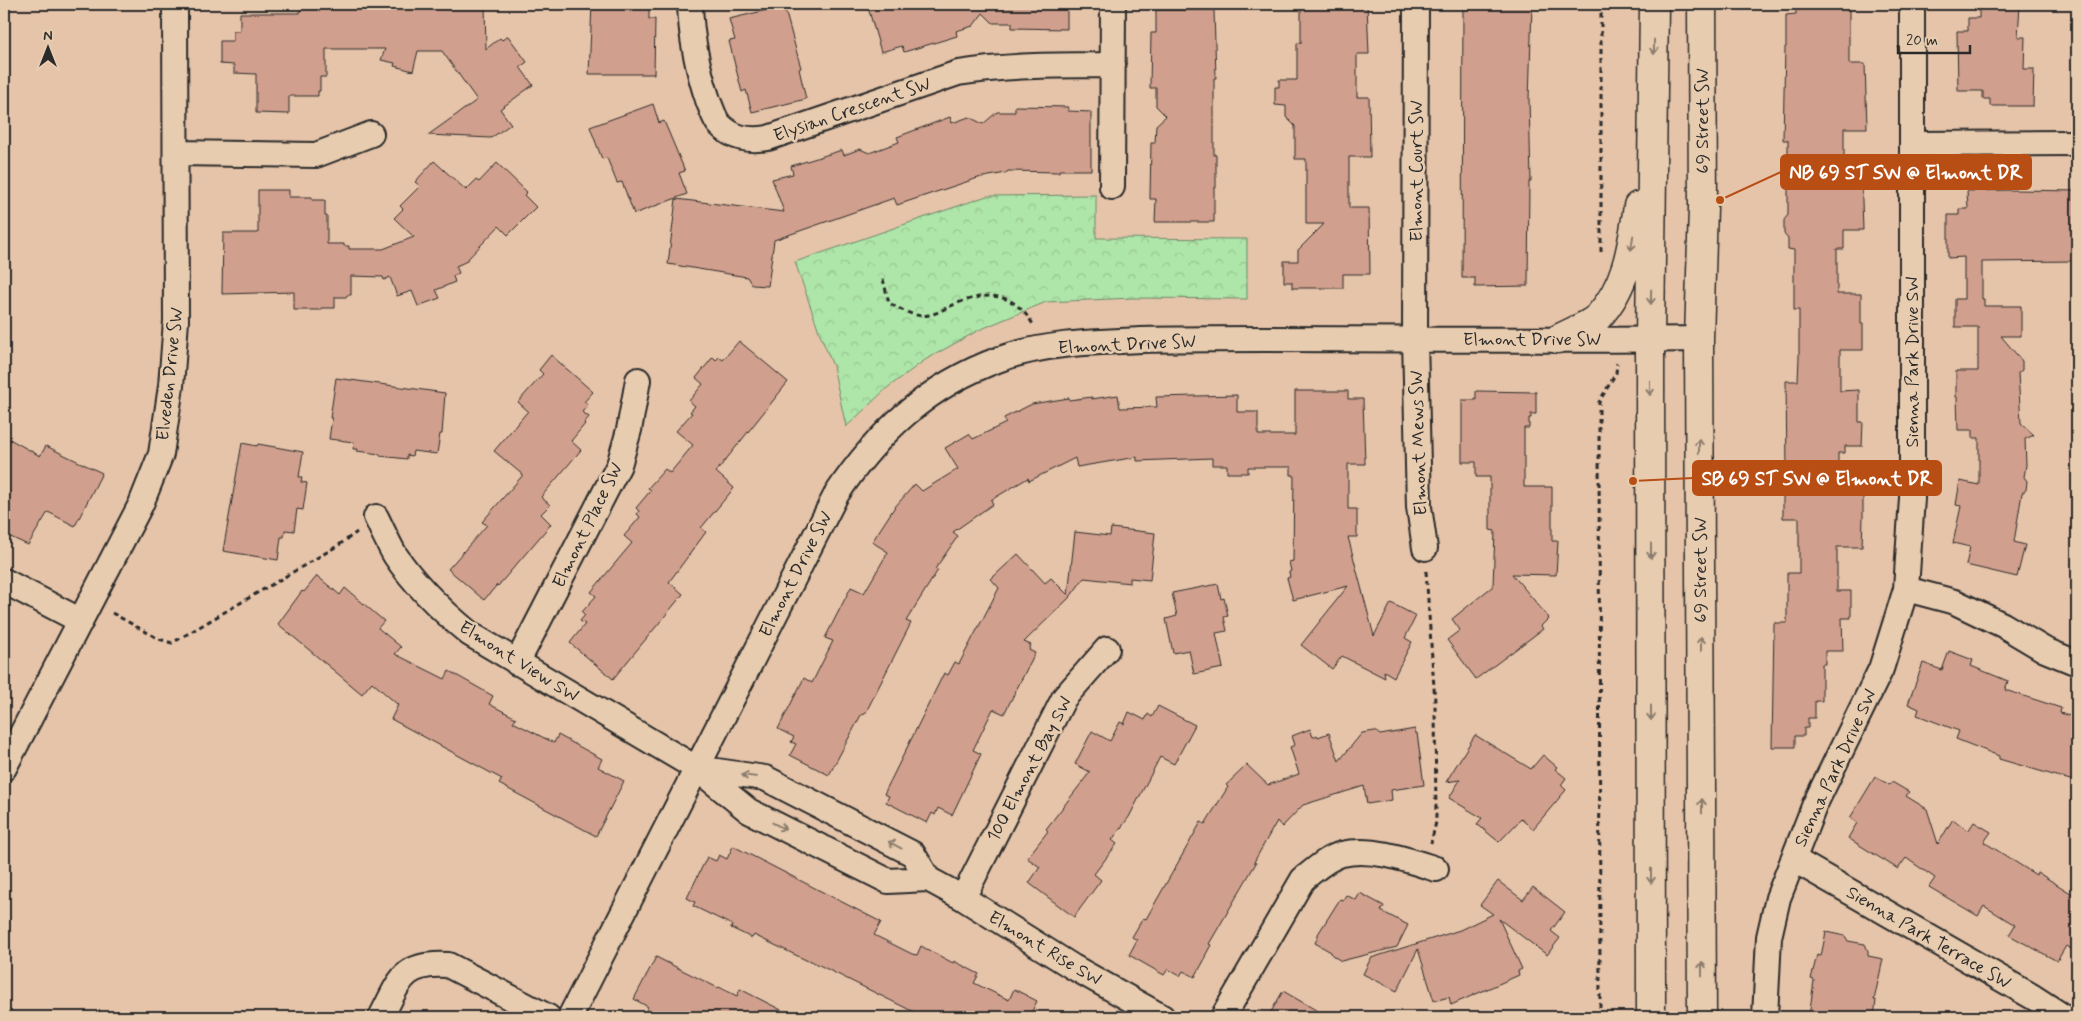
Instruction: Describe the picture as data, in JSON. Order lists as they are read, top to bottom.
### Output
{
  "streets": {
    "main road": ["69 Street SW"],
    "street": [
      "Elysian Crescent SW",
      "Elmont Court SW",
      "Elmont Drive SW",
      "Sienna Park Drive SW",
      "Elveden Drive SW",
      "Elmont Mews SW",
      "Elmont Place SW",
      "Elmont View SW",
      "100 Elmont Bay SW",
      "Sienna Park Terrace SW",
      "Elmont Rise SW"
    ]
  },
  "crossings": [
    ["69 Street SW", "Elmont Drive SW"],
    ["Elmont Court SW", "Elmont Drive SW"],
    ["Elmont Court SW", "Elmont Mews SW"],
    ["Elmont Drive SW", "Elmont Mews SW"],
    ["Elmont Drive SW", "Elmont View SW"],
    ["Sienna Park Drive SW", "Sienna Park Terrace SW"],
    ["Elmont Place SW", "Elmont View SW"],
    ["100 Elmont Bay SW", "Elmont Rise SW"]
  ],
  "places": ["NB 69 ST SW @ Elmont DR", "SB 69 ST SW @ Elmont DR"],
  "scale_bar": "20 m",
  "north": "top"
}
